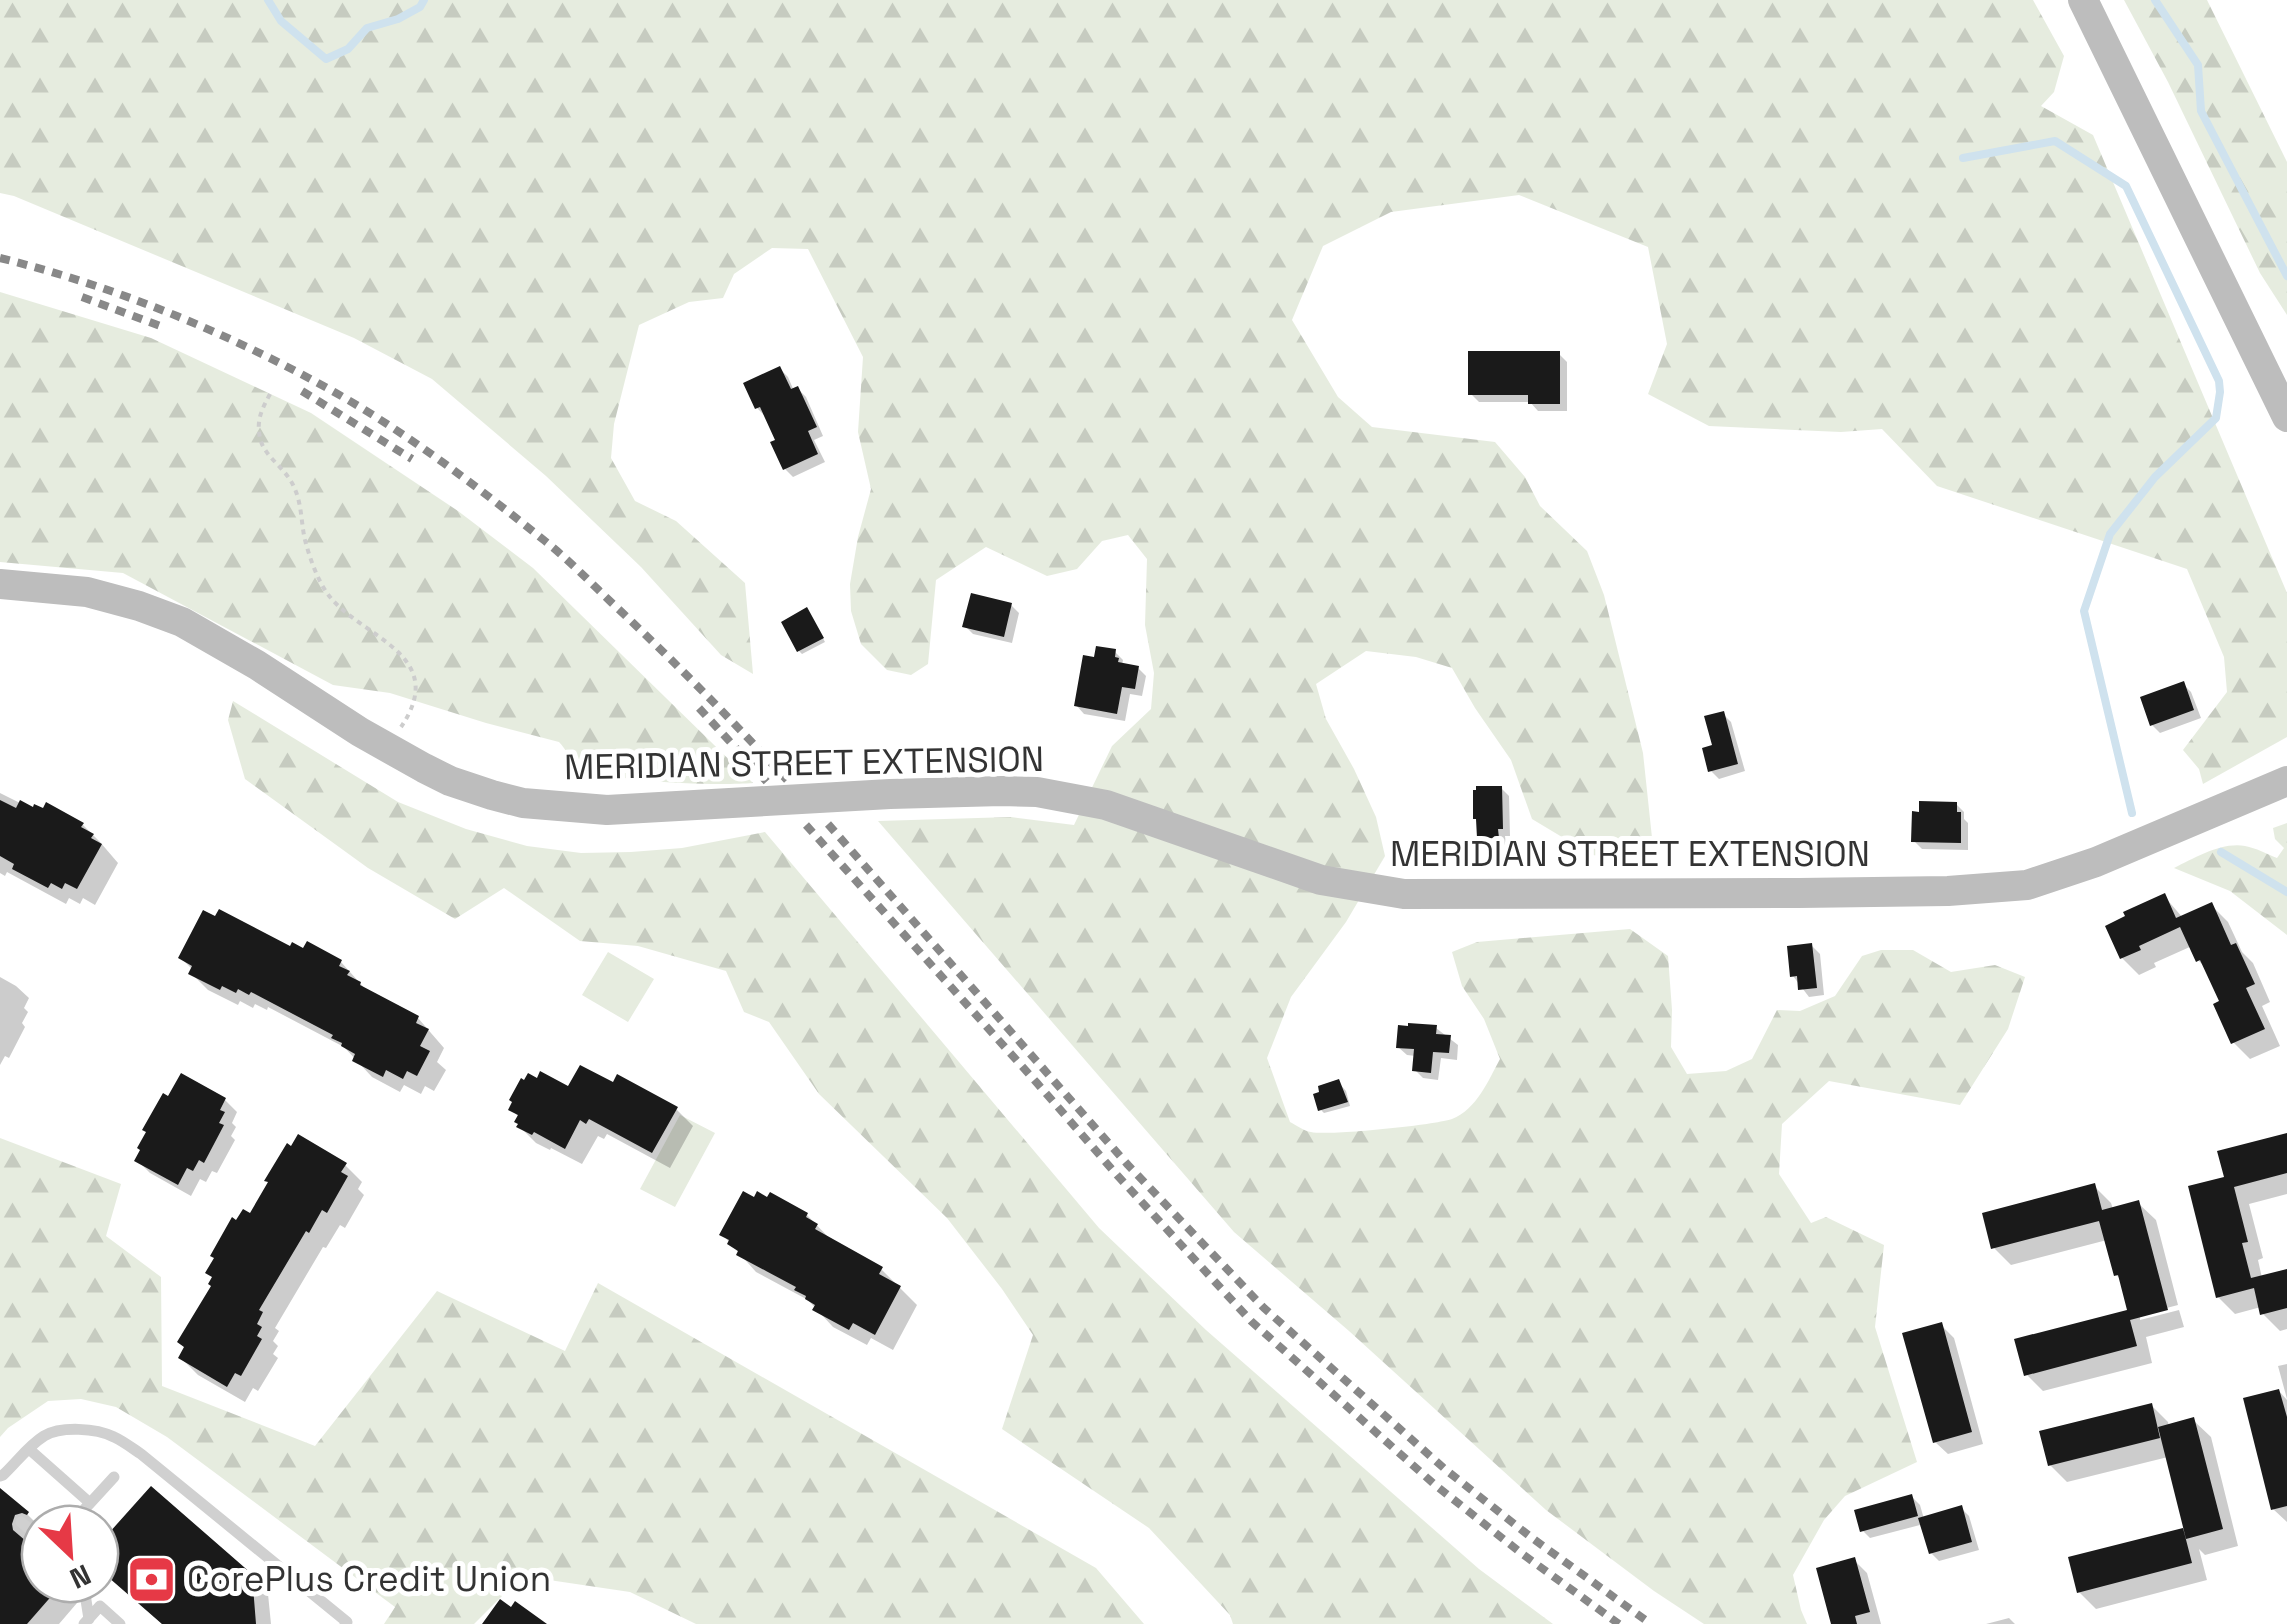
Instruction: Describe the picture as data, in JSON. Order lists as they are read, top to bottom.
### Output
{
  "streets": {
    "street": ["MERIDIAN STREET EXTENSION"]
  },
  "places": {
    "bank": ["CorePlus Credit Union"]
  },
  "north": "bottom right"
}
